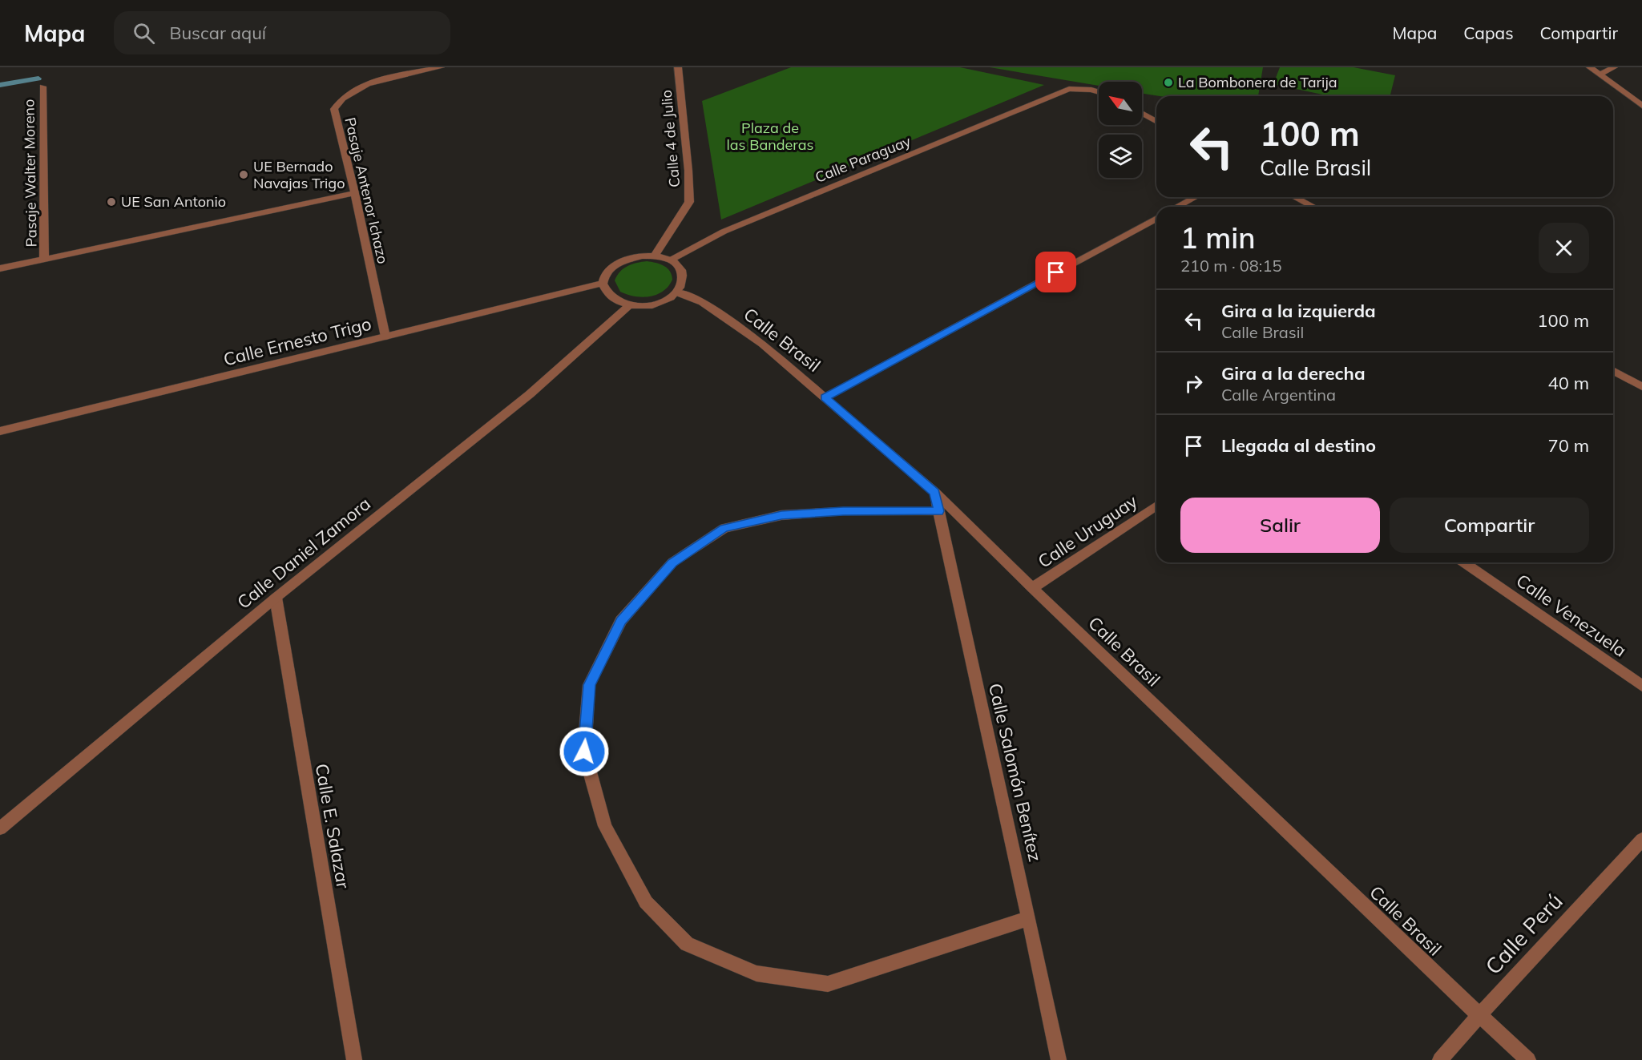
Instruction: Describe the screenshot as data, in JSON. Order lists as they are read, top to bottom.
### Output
{
  "streets": {
    "street": [
      "Calle 4 de Julio",
      "Calle Paraguay",
      "Pasaje Walter Moreno",
      "Pasaje Antenor Ichazo",
      "Calle Brasil",
      "Calle Ernesto Trigo",
      "Calle Uruguay",
      "Calle Daniel Zamora",
      "Calle Venezuela",
      "Calle Salomón Benítez",
      "Calle E. Salazar",
      "Calle Perú"
    ]
  },
  "crossings": [
    ["Calle 4 de Julio", "Calle Paraguay"],
    ["Calle 4 de Julio", "Calle Brasil"],
    ["Calle 4 de Julio", "Calle Ernesto Trigo"],
    ["Calle 4 de Julio", "Calle Daniel Zamora"],
    ["Calle Paraguay", "Calle Brasil"],
    ["Calle Paraguay", "Calle Ernesto Trigo"],
    ["Calle Paraguay", "Calle Daniel Zamora"],
    ["Pasaje Antenor Ichazo", "Calle Ernesto Trigo"],
    ["Calle Brasil", "Calle Ernesto Trigo"],
    ["Calle Brasil", "Calle Uruguay"],
    ["Calle Brasil", "Calle Daniel Zamora"],
    ["Calle Brasil", "Calle Salomón Benítez"],
    ["Calle Brasil", "Calle Perú"],
    ["Calle Ernesto Trigo", "Calle Daniel Zamora"],
    ["Calle Daniel Zamora", "Calle E. Salazar"]
  ],
  "parks": ["Plaza de las Banderas"],
  "places": ["La Bombonera de Tarija", "UE Bernado Navajas Trigo", "UE San Antonio"],
  "north": "top left",
  "page": {
    "header": "Mapa",
    "search": "Buscar aquí",
    "nav": ["Mapa", "Capas", "Compartir"],
    "turn": ["100 m", "Calle Brasil"],
    "heading": ["1 min", "210 m · 08:15"],
    "list": [
      {
        "name": "Gira a la izquierda",
        "note": "Calle Brasil",
        "value": "100 m"
      },
      {
        "name": "Gira a la derecha",
        "note": "Calle Argentina",
        "value": "40 m"
      },
      {
        "name": "Llegada al destino",
        "value": "70 m"
      }
    ],
    "buttons": ["Salir", "Compartir"]
  }
}
